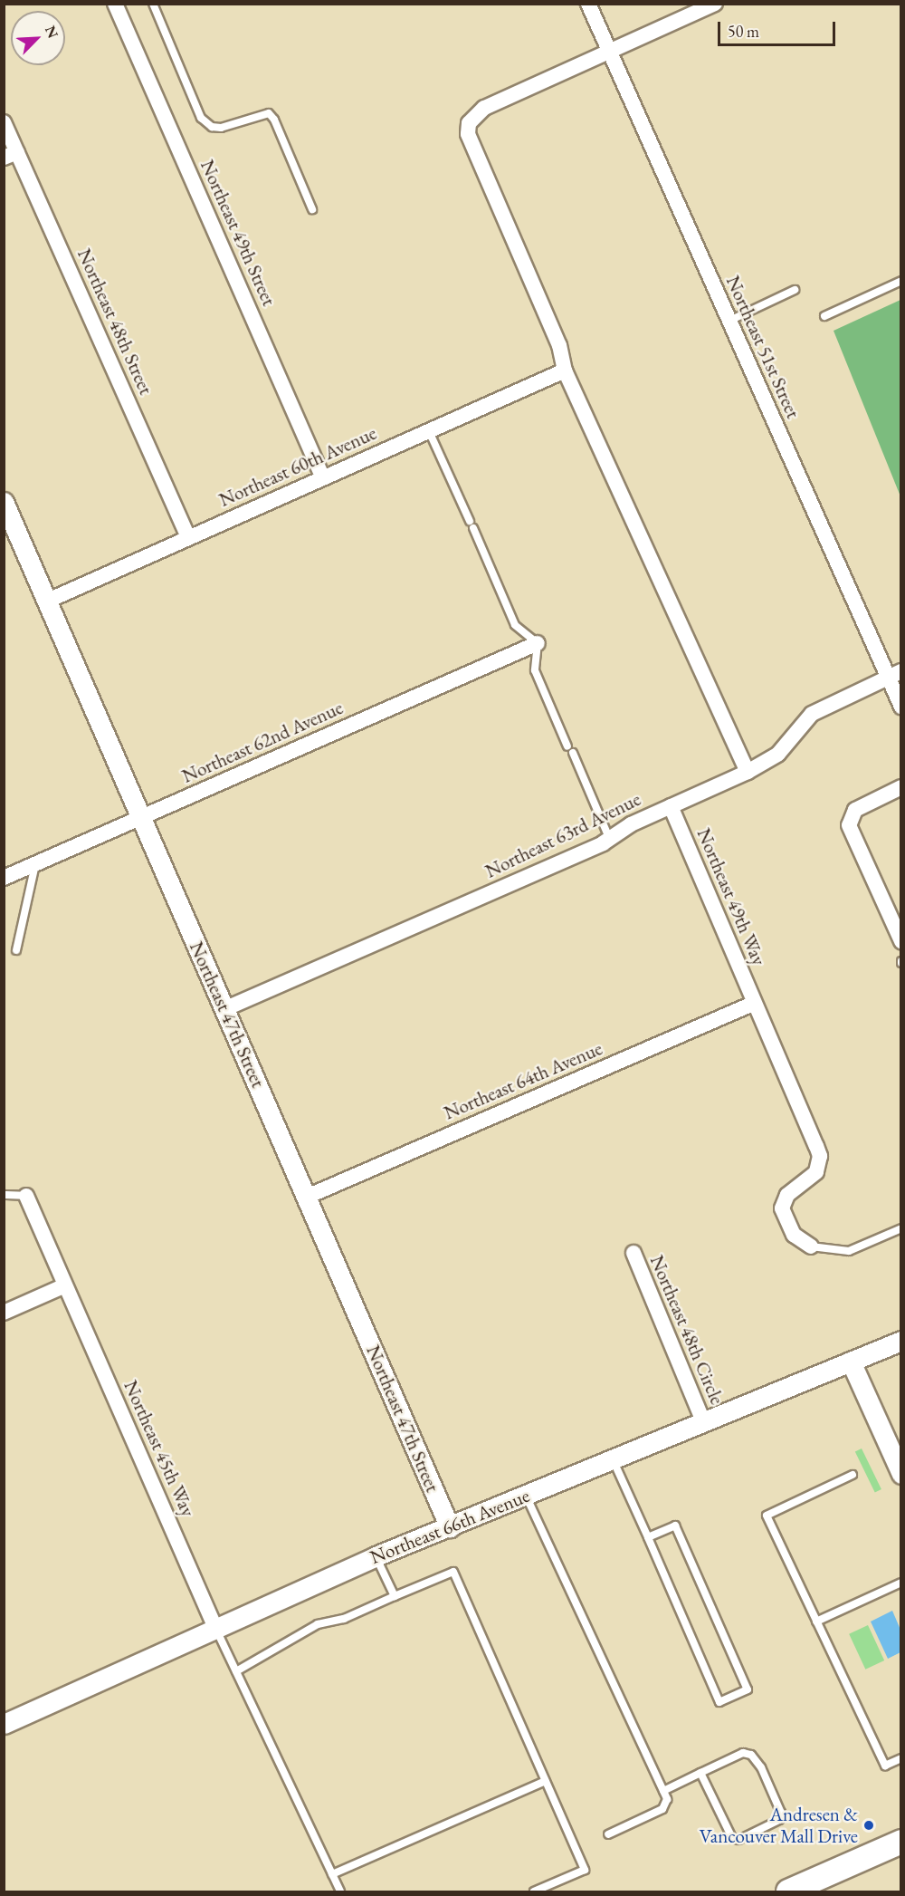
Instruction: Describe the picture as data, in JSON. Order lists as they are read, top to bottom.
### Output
{
  "streets": {
    "street": [
      "Northeast 49th Street",
      "Northeast 48th Street",
      "Northeast 51st Street",
      "Northeast 60th Avenue",
      "Northeast 62nd Avenue",
      "Northeast 63rd Avenue",
      "Northeast 49th Way",
      "Northeast 47th Street",
      "Northeast 64th Avenue",
      "Northeast 48th Circle",
      "Northeast 45th Way",
      "Northeast 66th Avenue"
    ]
  },
  "crossings": [
    ["Northeast 49th Street", "Northeast 60th Avenue"],
    ["Northeast 48th Street", "Northeast 60th Avenue"],
    ["Northeast 51st Street", "Northeast 63rd Avenue"],
    ["Northeast 60th Avenue", "Northeast 47th Street"],
    ["Northeast 62nd Avenue", "Northeast 47th Street"],
    ["Northeast 63rd Avenue", "Northeast 49th Way"],
    ["Northeast 63rd Avenue", "Northeast 47th Street"],
    ["Northeast 49th Way", "Northeast 64th Avenue"],
    ["Northeast 47th Street", "Northeast 64th Avenue"],
    ["Northeast 47th Street", "Northeast 66th Avenue"],
    ["Northeast 48th Circle", "Northeast 66th Avenue"],
    ["Northeast 45th Way", "Northeast 66th Avenue"]
  ],
  "places": ["Andresen & Vancouver Mall Drive"],
  "scale_bar": "50 m",
  "north": "top right"
}
